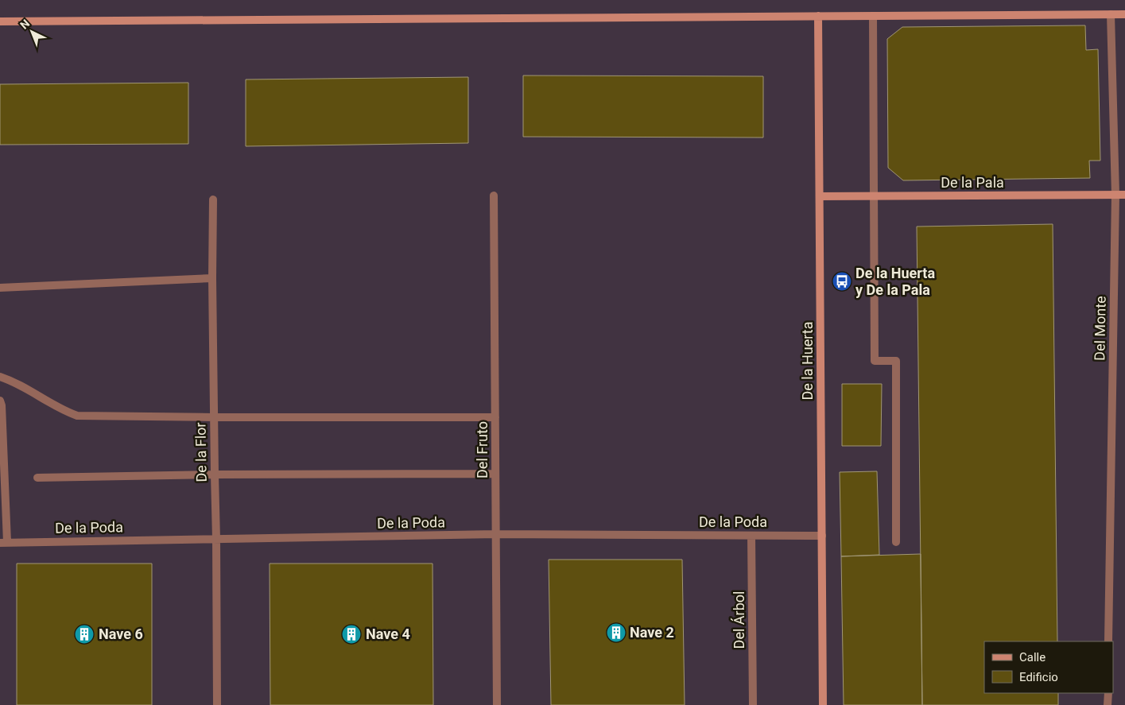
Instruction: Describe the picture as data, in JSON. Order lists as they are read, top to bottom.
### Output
{
  "streets": {
    "street": ["De la Pala", "De la Huerta"],
    "lane": [
      "Del Monte",
      "Del Fruto",
      "De la Flor",
      "De la Poda",
      "Del Árbol"
    ]
  },
  "crossings": [
    ["De la Pala", "Del Monte"],
    ["De la Pala", "De la Huerta"],
    ["De la Huerta", "De la Poda"],
    ["Del Fruto", "De la Poda"],
    ["De la Flor", "De la Poda"],
    ["De la Poda", "Del Árbol"]
  ],
  "places": {
    "bus stop": ["De la Huerta y De la Pala"],
    "building": ["Nave 2", "Nave 6", "Nave 4"]
  },
  "legend": ["Calle", "Edificio"],
  "north": "top left"
}
